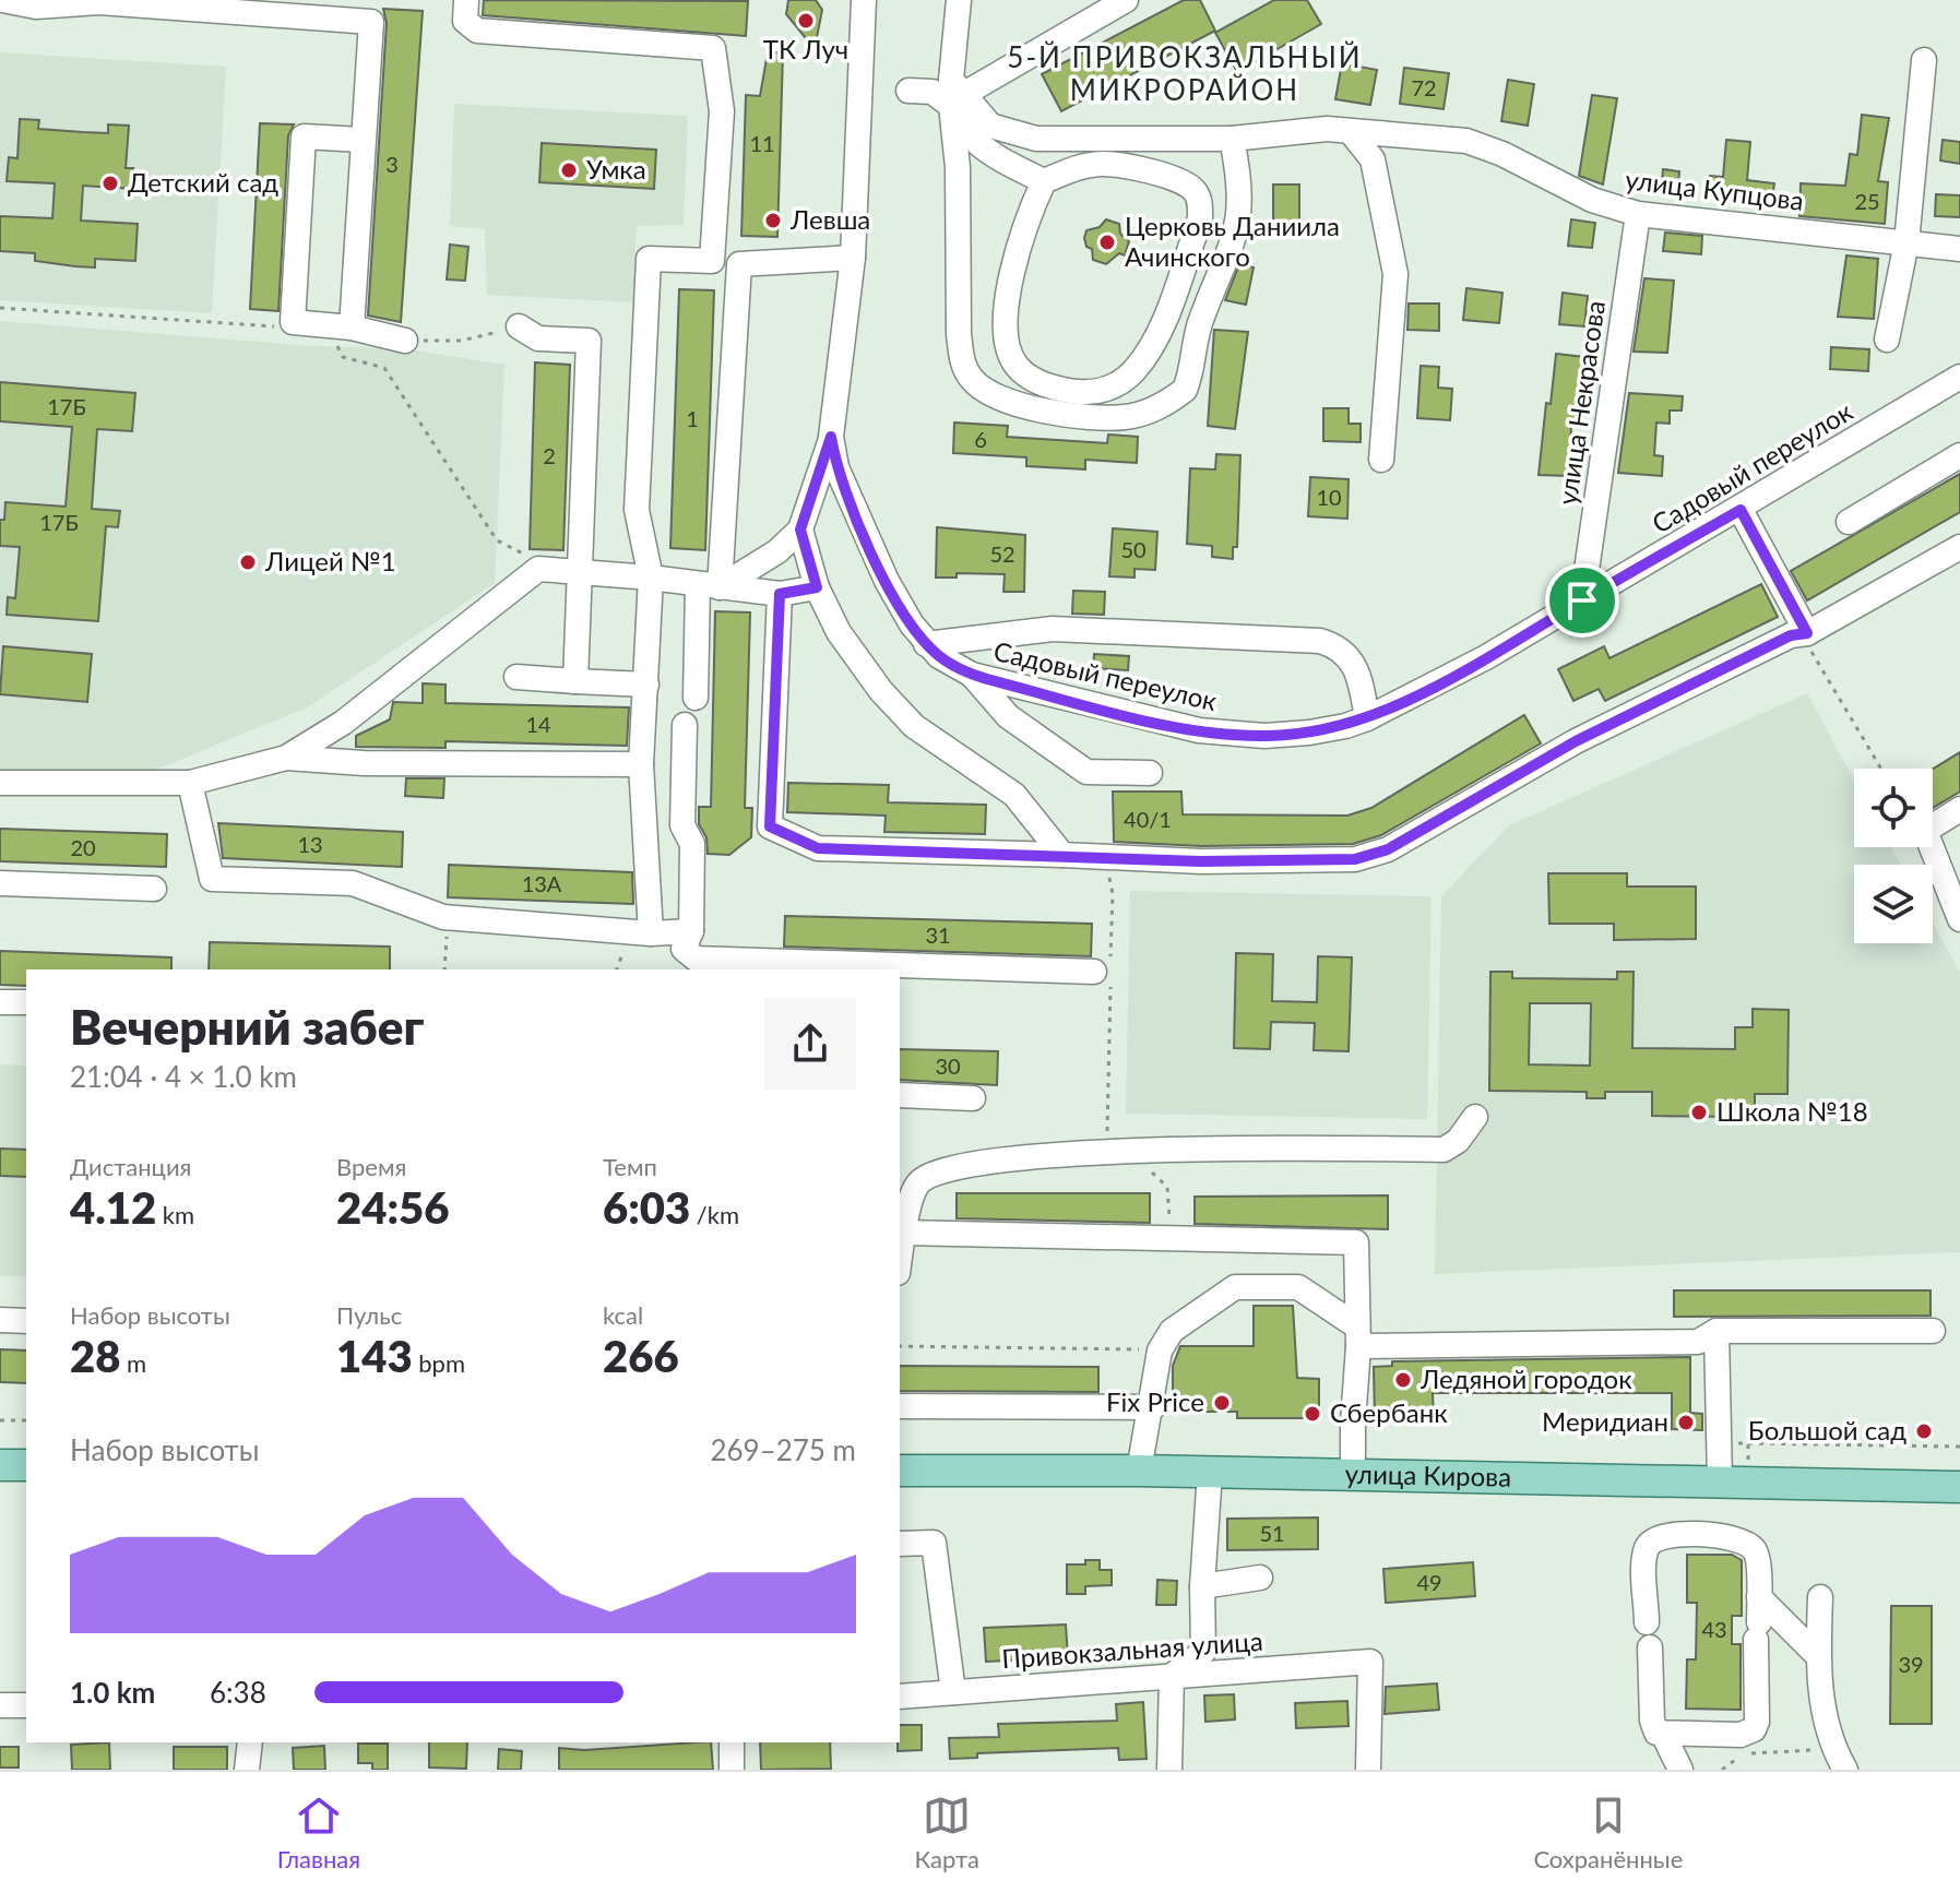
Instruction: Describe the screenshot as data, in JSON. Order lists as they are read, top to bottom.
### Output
{
  "streets": {
    "main road": ["улица Кирова"],
    "street": [
      "улица Купцова",
      "улица Некрасова",
      "Садовый переулок",
      "Привокзальная улица"
    ]
  },
  "crossings": [
    ["улица Купцова", "улица Некрасова"],
    ["улица Некрасова", "Садовый переулок"]
  ],
  "districts": ["5-Й ПРИВОКЗАЛЬНЫЙ МИКРОРАЙОН"],
  "places": [
    "ТК Луч",
    "Умка",
    "Детский сад",
    "Левша",
    "Церковь Даниила Ачинского",
    "Лицей №1",
    "Школа №18",
    "Ледяной городок",
    "Fix Price",
    "Сбербанк",
    "Меридиан",
    "Большой сад"
  ],
  "house_numbers": [
    "72",
    "11",
    "3",
    "25",
    "17Б",
    "1",
    "6",
    "2",
    "10",
    "17Б",
    "50",
    "52",
    "14",
    "40/1",
    "13",
    "20",
    "13А",
    "31",
    "30",
    "51",
    "49",
    "43",
    "39"
  ],
  "page": {
    "heading": ["Вечерний забег", "21:04 · 4 × 1.0 km"],
    "stats": [
      ["Дистанция", "4.12 km"],
      ["Время", "24:56"],
      ["Темп", "6:03 /km"],
      ["Набор высоты", "28 m"],
      ["Пульс", "143 bpm"],
      ["kcal", "266"]
    ],
    "chart": ["Набор высоты", "269–275 m"],
    "list": [
      {
        "name": "1.0 km",
        "note": "6:38"
      }
    ],
    "tabs": ["Главная", "Карта", "Сохранённые"]
  }
}
